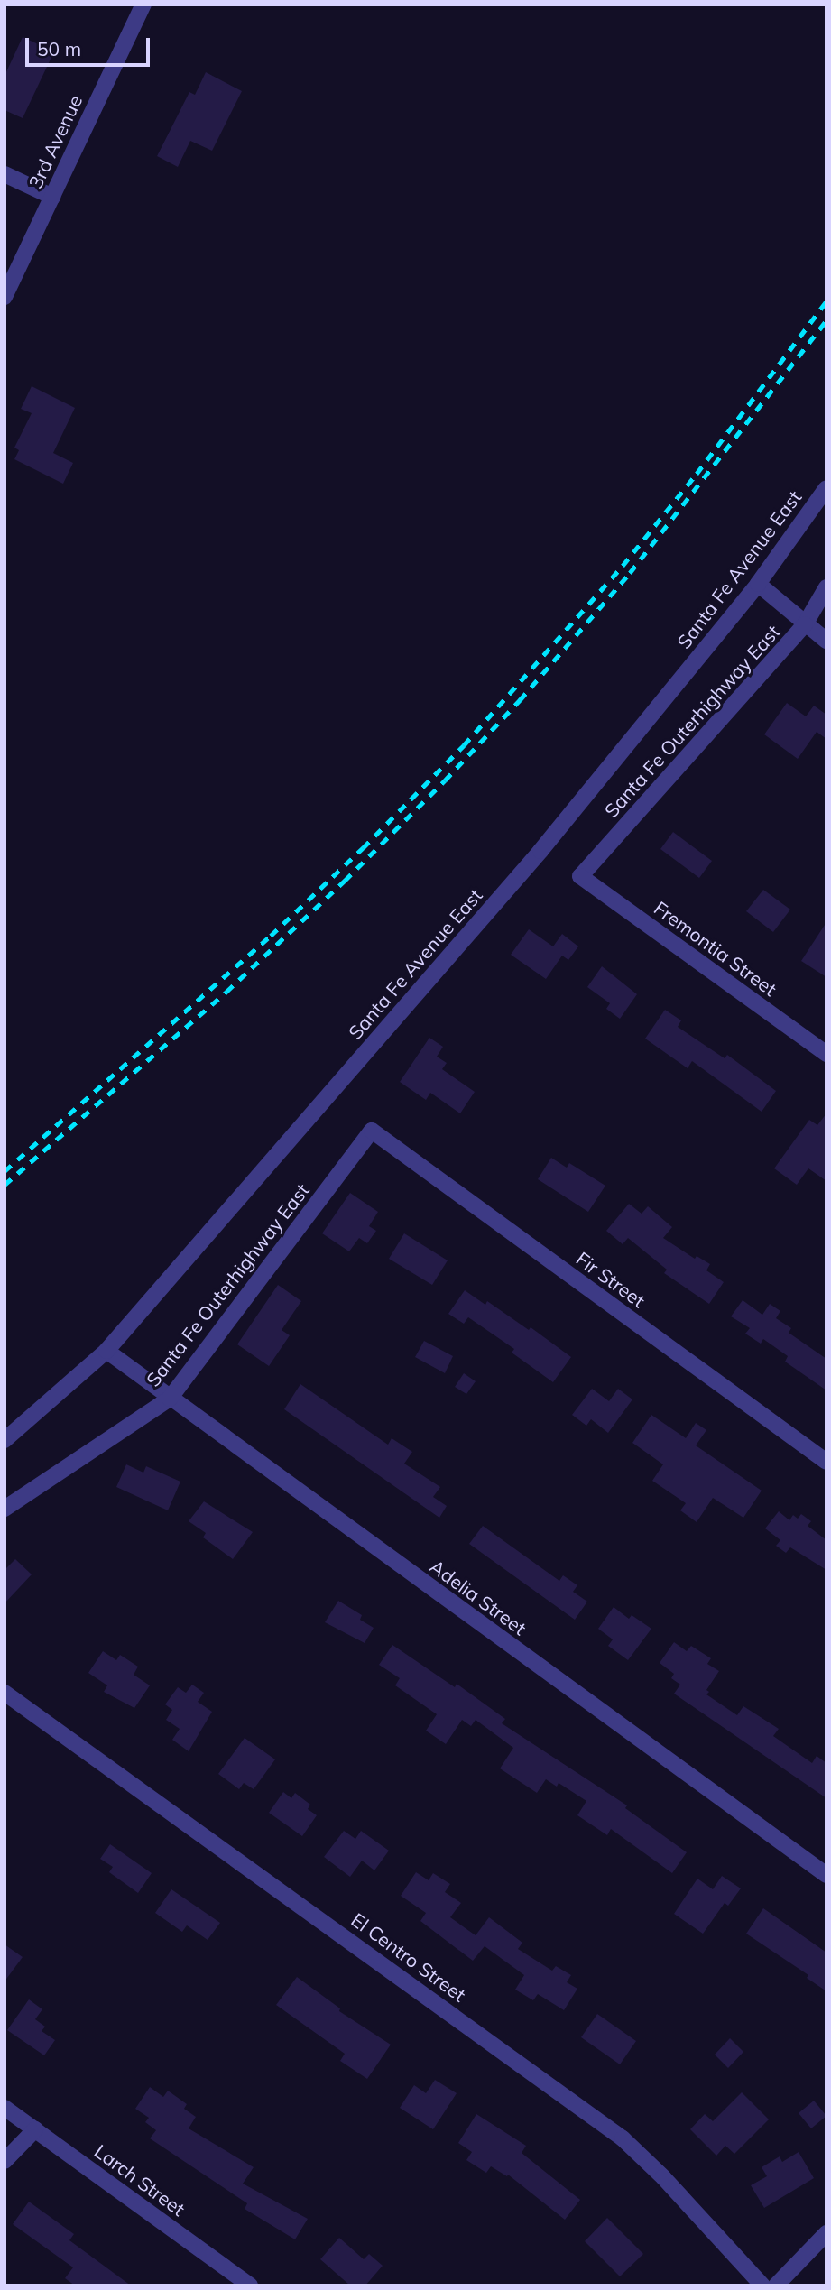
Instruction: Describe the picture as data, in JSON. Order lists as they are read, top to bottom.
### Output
{
  "streets": {
    "street": [
      "3rd Avenue",
      "Santa Fe Avenue East",
      "Santa Fe Outerhighway East",
      "Fremontia Street",
      "Fir Street",
      "Adelia Street",
      "El Centro Street",
      "Larch Street"
    ]
  },
  "crossings": [
    ["Santa Fe Avenue East", "Adelia Street"],
    ["Santa Fe Outerhighway East", "Fremontia Street"],
    ["Santa Fe Outerhighway East", "Fir Street"],
    ["Santa Fe Outerhighway East", "Adelia Street"]
  ],
  "scale_bar": "50 m"
}
